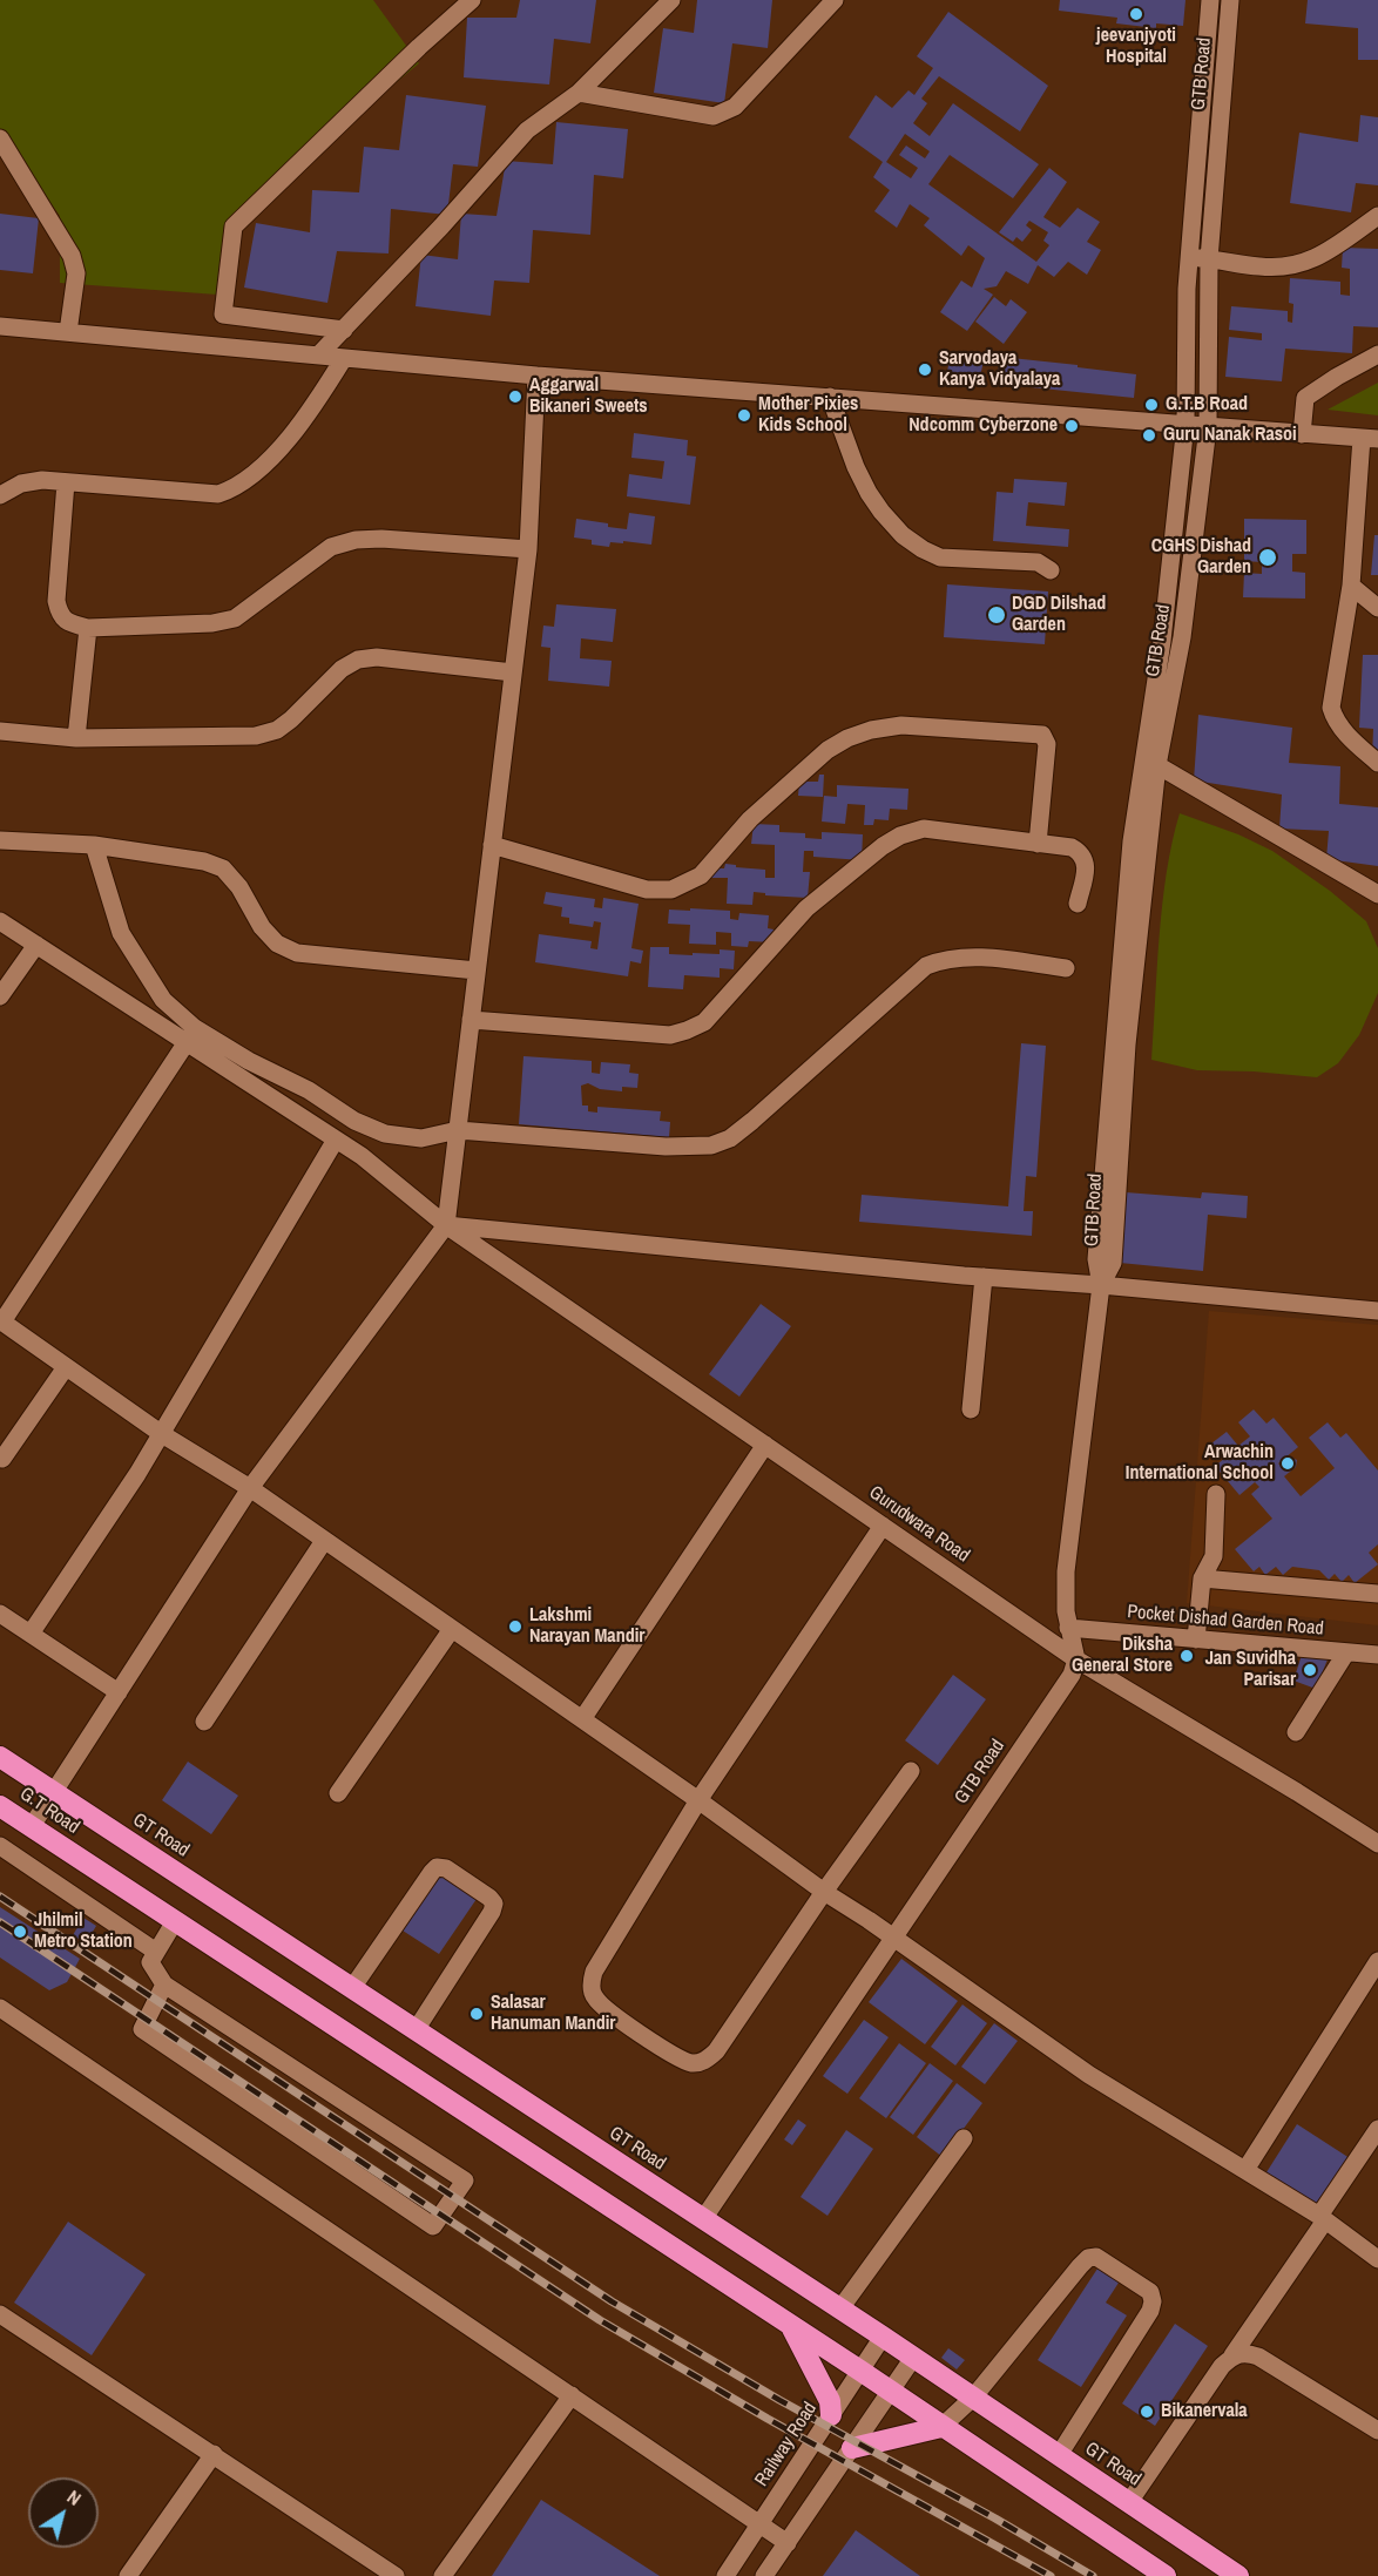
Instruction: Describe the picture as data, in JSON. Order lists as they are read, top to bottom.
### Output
{
  "streets": {
    "highway": ["G.T Road", "GT Road"],
    "street": [
      "GTB Road",
      "Gurudwara Road",
      "Pocket Dishad Garden Road",
      "Railway Road"
    ]
  },
  "crossings": [
    ["GTB Road", "Gurudwara Road"],
    ["GTB Road", "Pocket Dishad Garden Road"],
    ["GTB Road", "GT Road"],
    ["GT Road", "Railway Road"]
  ],
  "places": [
    "jeevanjyoti Hospital",
    "Sarvodaya Kanya Vidyalaya",
    "Aggarwal Bikaneri Sweets",
    "G.T.B Road",
    "Mother Pixies Kids School",
    "Ndcomm Cyberzone",
    "Guru Nanak Rasoi",
    "CGHS Dishad Garden",
    "DGD Dilshad Garden",
    "Arwachin International School",
    "Lakshmi Narayan Mandir",
    "Diksha General Store",
    "Jan Suvidha Parisar",
    "Jhilmil Metro Station",
    "Salasar Hanuman Mandir",
    "Bikanervala"
  ],
  "north": "top right"
}
